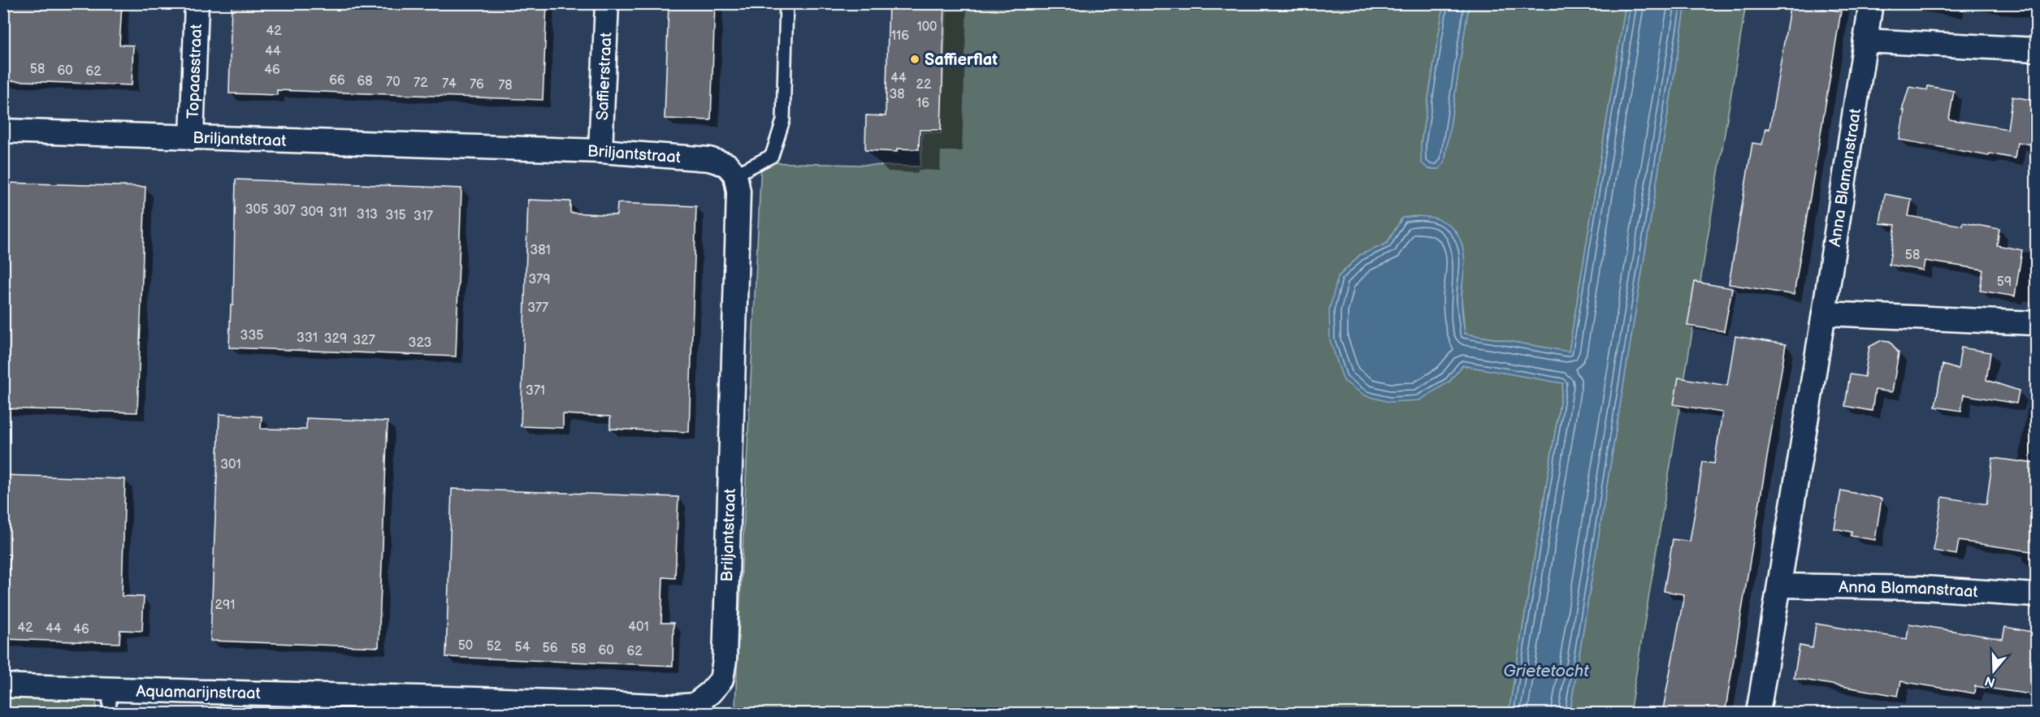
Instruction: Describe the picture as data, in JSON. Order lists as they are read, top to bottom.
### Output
{
  "streets": {
    "street": [
      "Topaasstraat",
      "Saffierstraat",
      "Briljantstraat",
      "Anna Blamanstraat",
      "Aquamarijnstraat"
    ]
  },
  "crossings": [
    ["Topaasstraat", "Briljantstraat"],
    ["Saffierstraat", "Briljantstraat"],
    ["Briljantstraat", "Aquamarijnstraat"]
  ],
  "water": ["Grietetocht"],
  "places": ["Saffierflat"],
  "house_numbers": [
    "100",
    "42",
    "116",
    "44",
    "58",
    "46",
    "60",
    "62",
    "44",
    "66",
    "68",
    "70",
    "72",
    "74",
    "76",
    "22",
    "78",
    "38",
    "16",
    "305",
    "307",
    "309",
    "311",
    "313",
    "315",
    "317",
    "381",
    "58",
    "379",
    "59",
    "377",
    "335",
    "331",
    "329",
    "327",
    "323",
    "371",
    "301",
    "291",
    "401",
    "42",
    "44",
    "46",
    "50",
    "52",
    "54",
    "56",
    "58",
    "60",
    "62"
  ],
  "north": "bottom"
}
